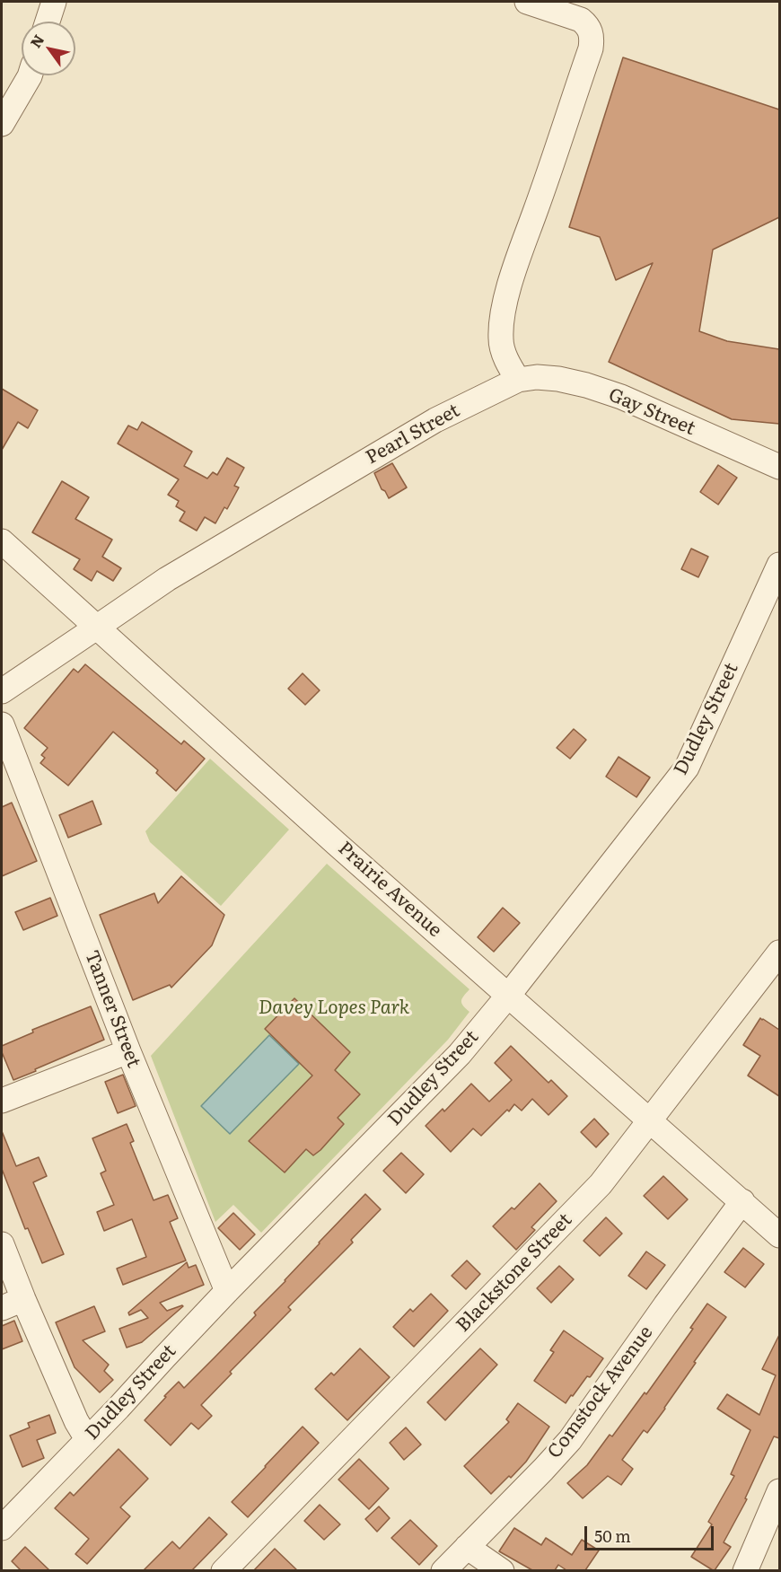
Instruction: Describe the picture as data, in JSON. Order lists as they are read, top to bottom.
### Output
{
  "streets": {
    "street": [
      "Gay Street",
      "Pearl Street",
      "Dudley Street",
      "Prairie Avenue",
      "Tanner Street",
      "Blackstone Street",
      "Comstock Avenue"
    ]
  },
  "crossings": [
    ["Gay Street", "Pearl Street"],
    ["Pearl Street", "Prairie Avenue"],
    ["Dudley Street", "Prairie Avenue"],
    ["Dudley Street", "Tanner Street"],
    ["Prairie Avenue", "Blackstone Street"],
    ["Prairie Avenue", "Comstock Avenue"]
  ],
  "parks": ["Davey Lopes Park"],
  "scale_bar": "50 m",
  "north": "top left"
}
